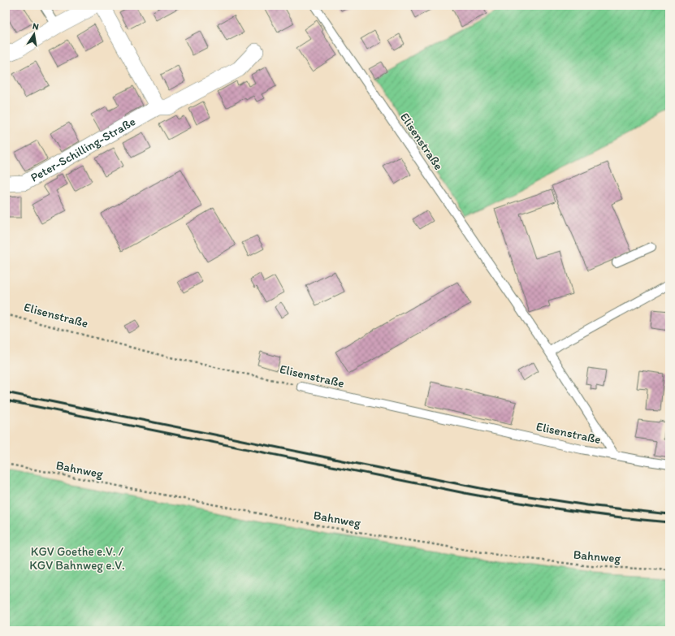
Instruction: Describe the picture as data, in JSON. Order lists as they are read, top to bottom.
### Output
{
  "streets": {
    "street": ["Peter-Schilling-Straße"],
    "lane": ["Elisenstraße"],
    "path": ["Bahnweg"]
  },
  "parks": ["KGV Goethe e.V. / KGV Bahnweg e.V."],
  "north": "top"
}
